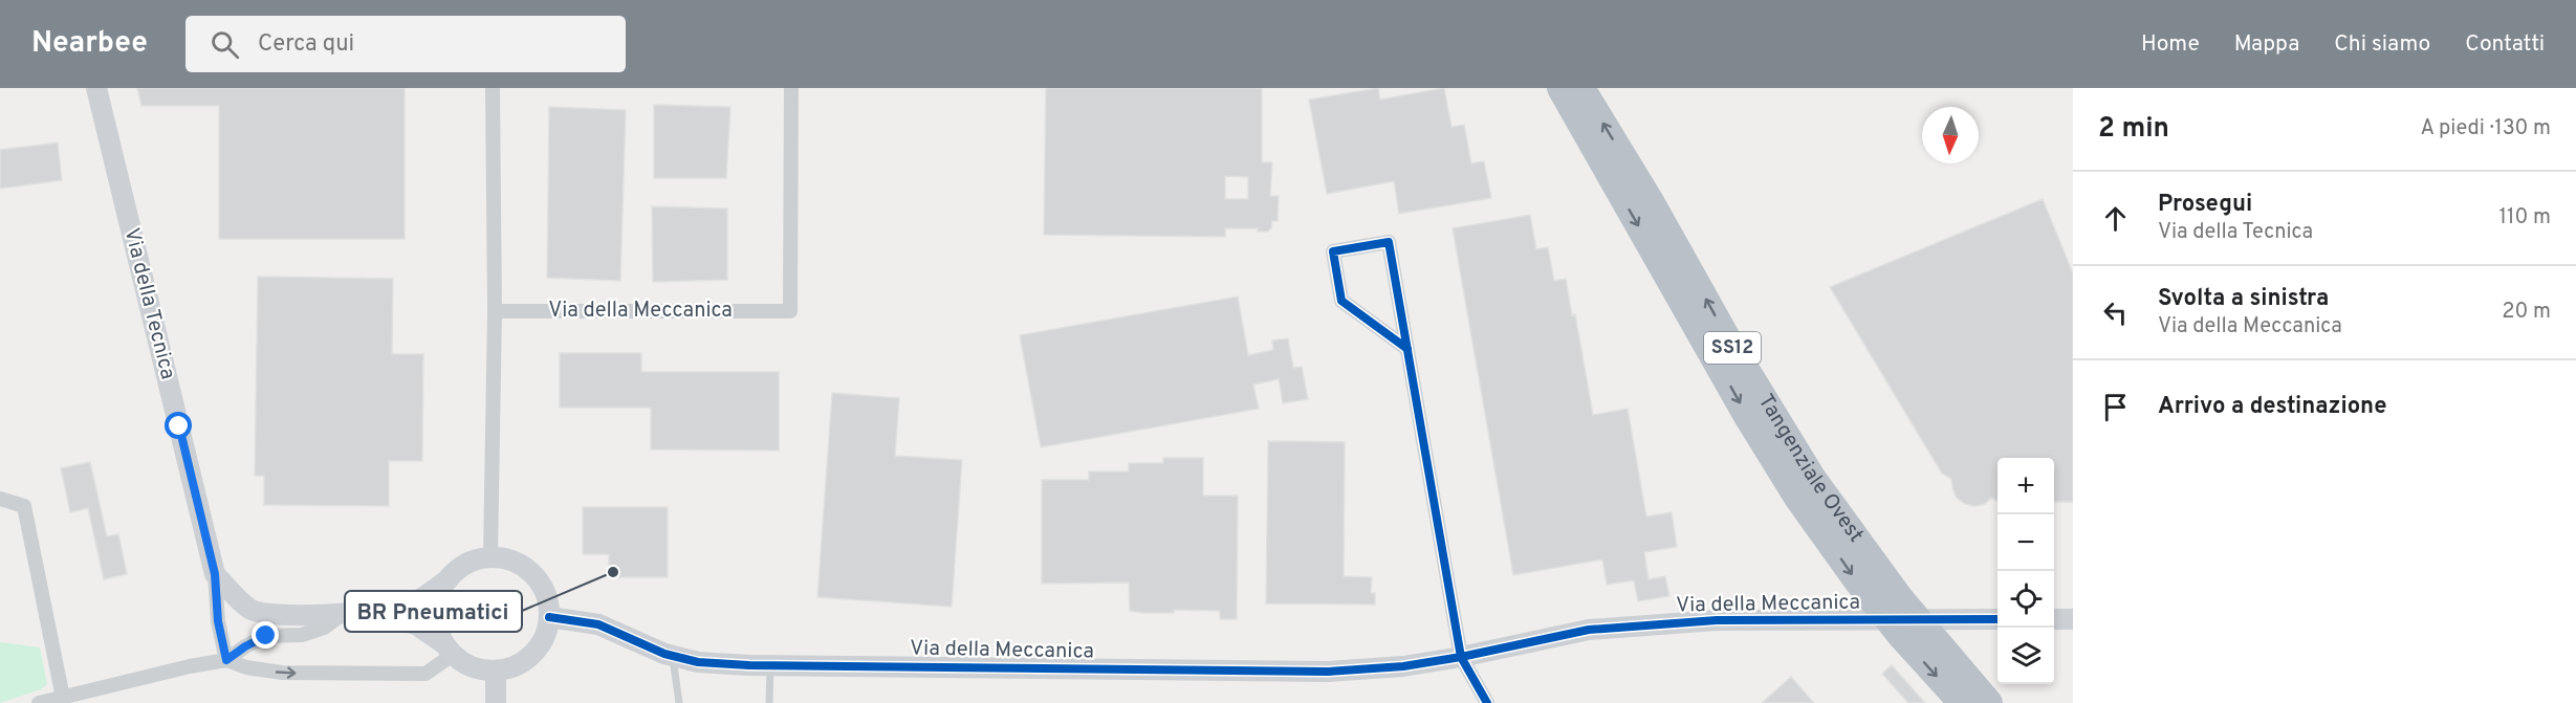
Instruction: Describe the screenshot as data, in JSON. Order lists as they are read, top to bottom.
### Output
{
  "streets": {
    "highway": ["SS12", "Tangenziale Ovest"],
    "street": ["Via della Tecnica", "Via della Meccanica"]
  },
  "places": ["BR Pneumatici"],
  "north": "bottom",
  "page": {
    "header": "Nearbee",
    "search": "Cerca qui",
    "nav": [
      "Home",
      "Mappa",
      "Chi siamo",
      "Contatti"
    ],
    "heading": ["2 min", "A piedi · 130 m"],
    "list": [
      ["Prosegui", "Via della Tecnica", "110 m"],
      ["Svolta a sinistra", "Via della Meccanica", "20 m"],
      "Arrivo a destinazione"
    ],
    "map_buttons": ["+", "−"]
  }
}
